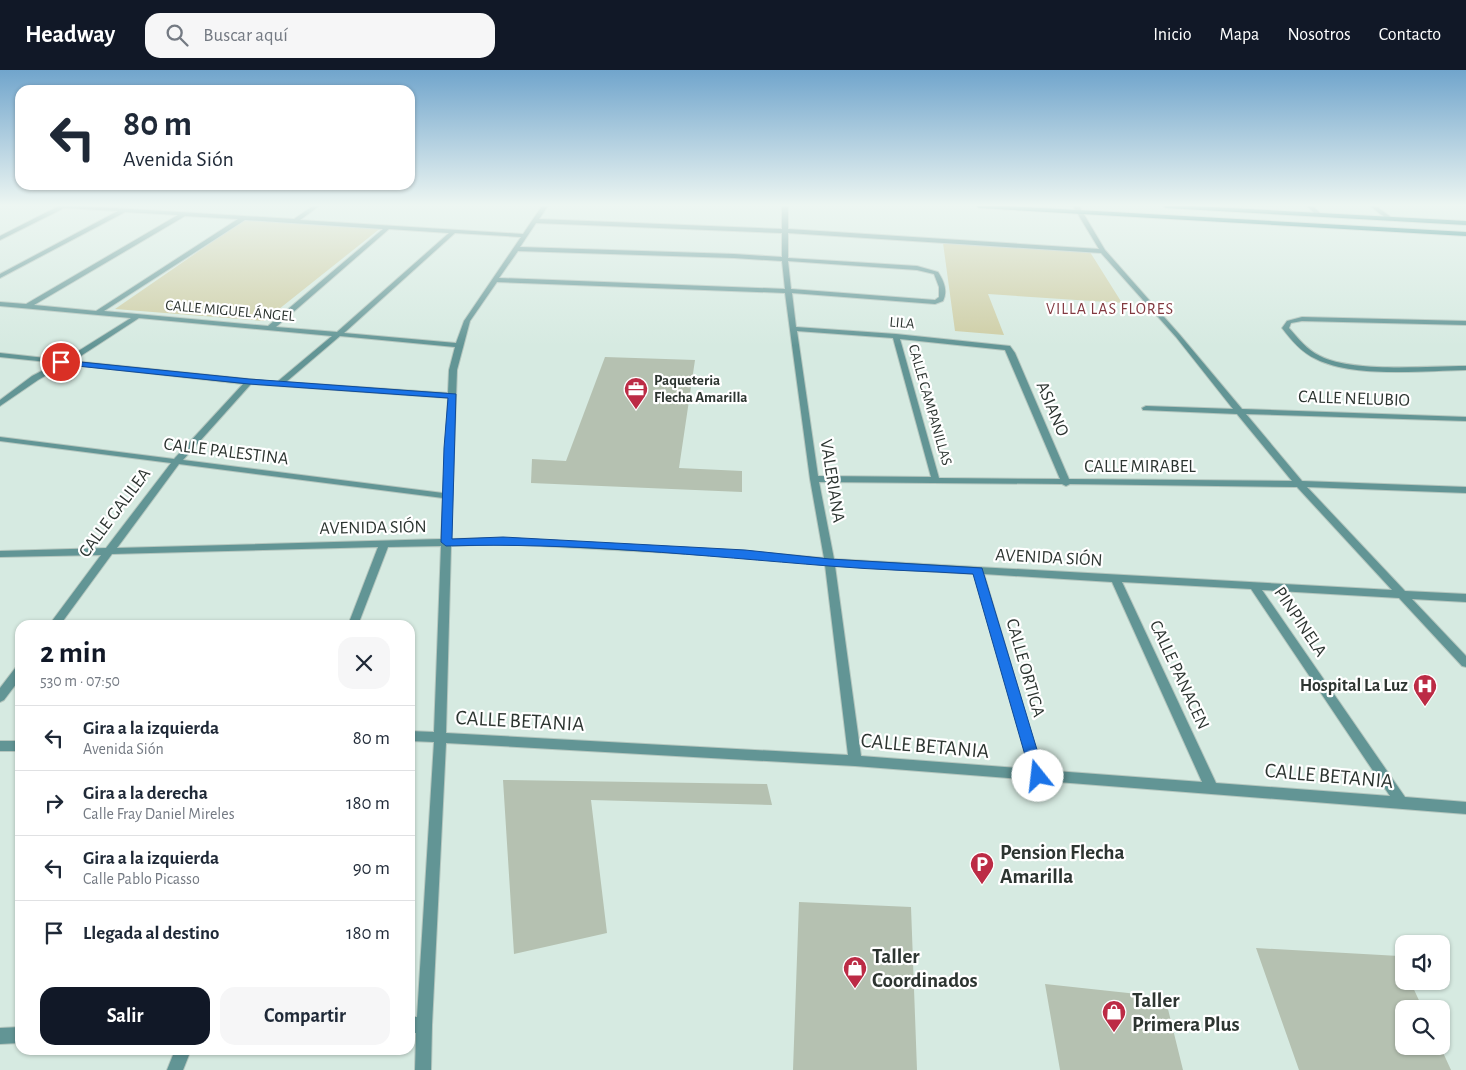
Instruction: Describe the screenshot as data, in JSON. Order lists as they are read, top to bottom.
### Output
{
  "streets": {
    "street": [
      "CALLE MIGUEL ÁNGEL",
      "LILA",
      "CALLE NELUBIO",
      "CALLE CAMPANILLAS",
      "ASIANO",
      "CALLE PALESTINA",
      "CALLE MIRABEL",
      "VALERIANA",
      "CALLE GALILEA",
      "AVENIDA SIÓN",
      "PINPINELA",
      "CALLE ORTIGA",
      "CALLE PANACEN",
      "CALLE BETANIA"
    ]
  },
  "crossings": [
    ["LILA", "CALLE CAMPANILLAS"],
    ["LILA", "ASIANO"],
    ["LILA", "VALERIANA"],
    ["CALLE CAMPANILLAS", "CALLE MIRABEL"],
    ["ASIANO", "CALLE MIRABEL"],
    ["CALLE PALESTINA", "CALLE GALILEA"],
    ["CALLE MIRABEL", "VALERIANA"],
    ["VALERIANA", "AVENIDA SIÓN"],
    ["VALERIANA", "CALLE BETANIA"],
    ["CALLE GALILEA", "AVENIDA SIÓN"],
    ["AVENIDA SIÓN", "PINPINELA"],
    ["AVENIDA SIÓN", "CALLE ORTIGA"],
    ["AVENIDA SIÓN", "CALLE PANACEN"],
    ["PINPINELA", "CALLE BETANIA"],
    ["CALLE ORTIGA", "CALLE BETANIA"],
    ["CALLE PANACEN", "CALLE BETANIA"]
  ],
  "districts": ["VILLA LAS FLORES"],
  "places": {
    "office": ["Paqueteria Flecha Amarilla"],
    "hospital": ["Hospital La Luz"],
    "parking": ["Pension Flecha Amarilla"],
    "shop": ["Taller Coordinados", "Taller Primera Plus"]
  },
  "page": {
    "header": "Headway",
    "search": "Buscar aquí",
    "nav": [
      "Inicio",
      "Mapa",
      "Nosotros",
      "Contacto"
    ],
    "turn": ["80 m", "Avenida Sión"],
    "heading": ["2 min", "530 m · 07:50"],
    "list": [
      {
        "name": "Gira a la izquierda",
        "note": "Avenida Sión",
        "value": "80 m"
      },
      {
        "name": "Gira a la derecha",
        "note": "Calle Fray Daniel Mireles",
        "value": "180 m"
      },
      {
        "name": "Gira a la izquierda",
        "note": "Calle Pablo Picasso",
        "value": "90 m"
      },
      {
        "name": "Llegada al destino",
        "value": "180 m"
      }
    ],
    "buttons": ["Salir", "Compartir"]
  }
}
